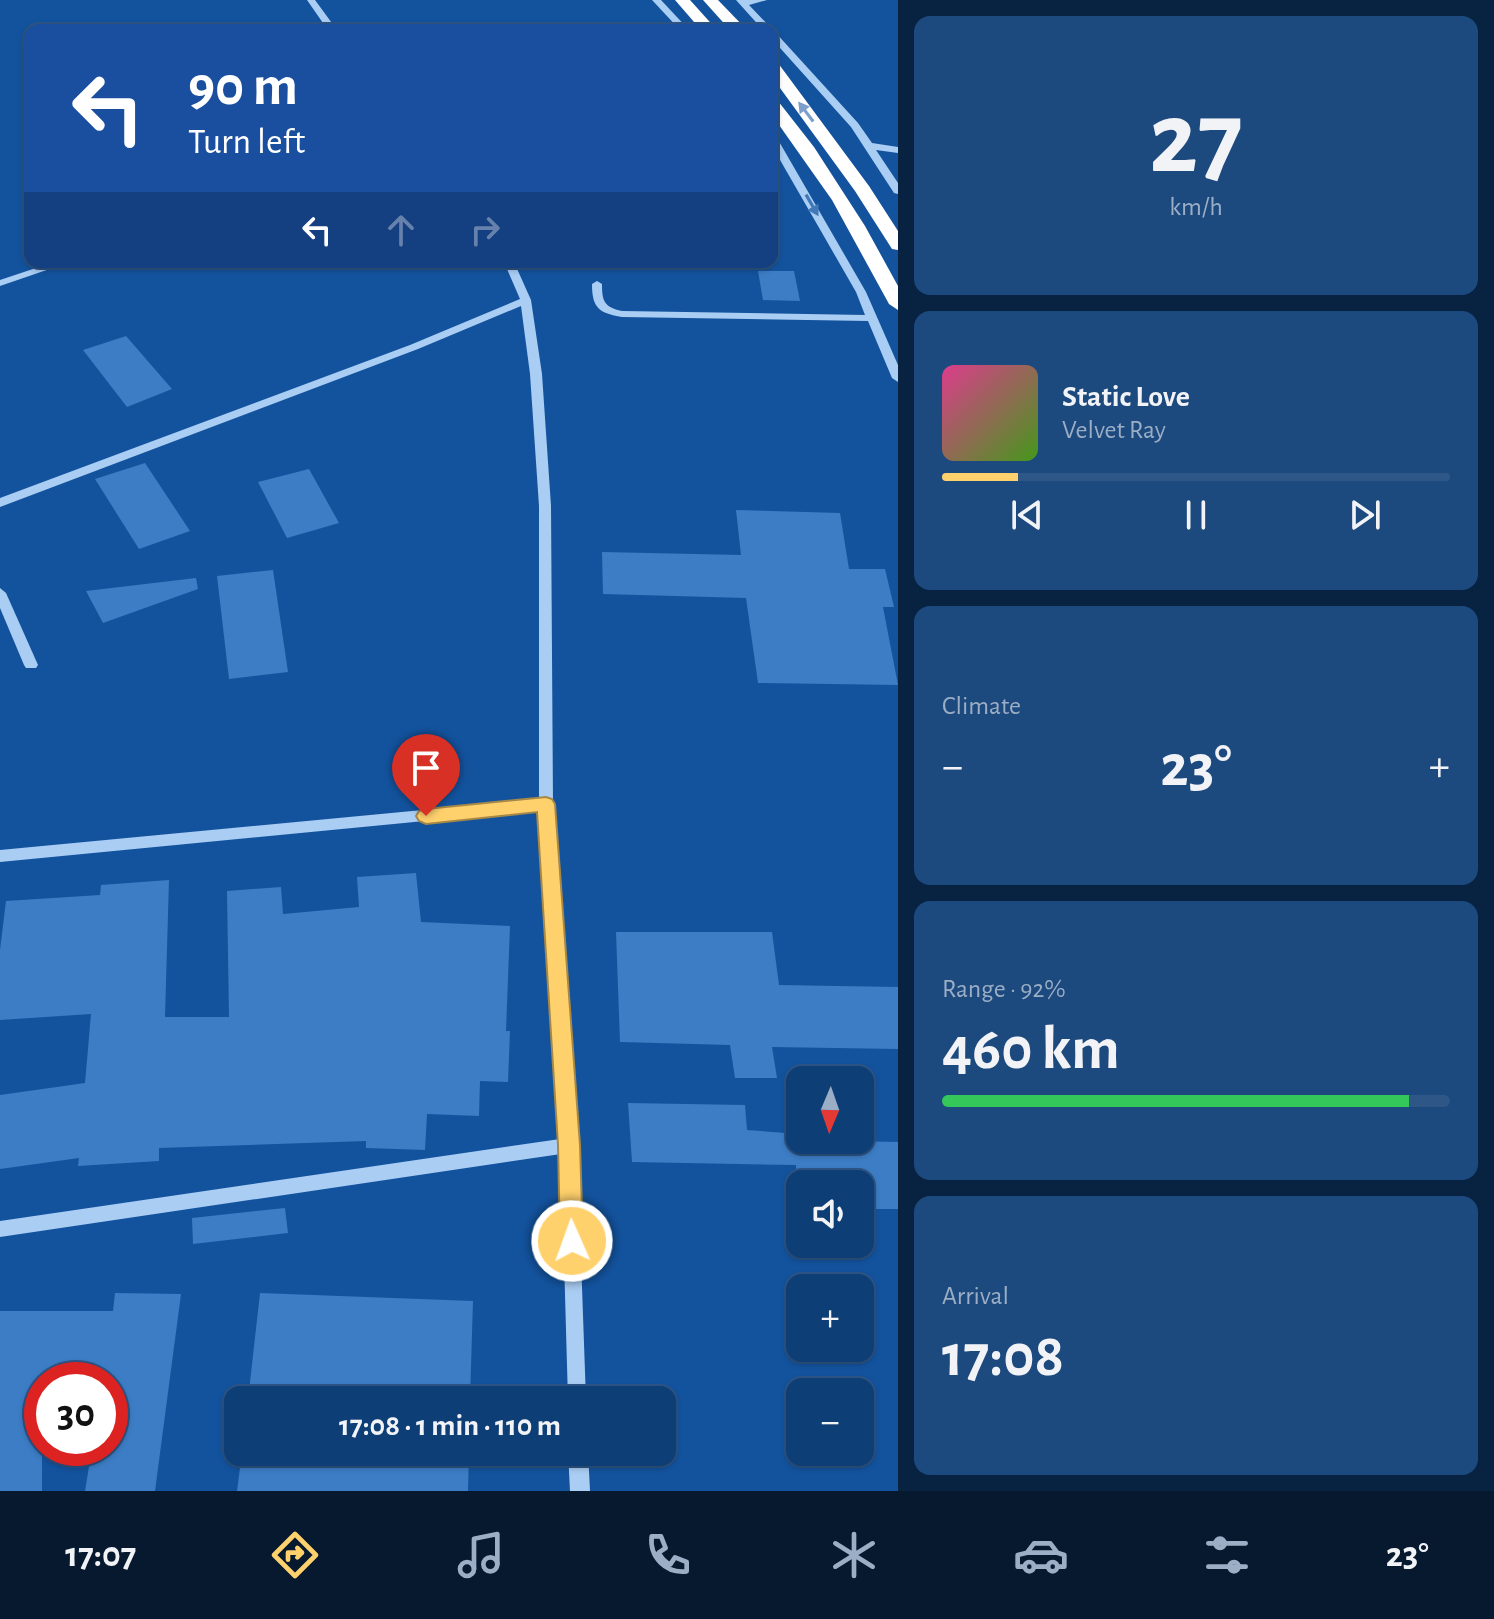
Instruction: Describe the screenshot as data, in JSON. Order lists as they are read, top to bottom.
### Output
{
  "north": "bottom",
  "page": {
    "tile": [
      ["27", "km/h"],
      "Climate",
      ["Range · 92%", "460 km"],
      ["Arrival", "17:08"]
    ],
    "turn": ["90 m", "Turn left"],
    "song": ["Static Love", "Velvet Ray"],
    "heat": ["−", "23°", "+"],
    "map_buttons": ["+", "−"],
    "limit": "30",
    "trip": "17:08 · 1 min · 110 m",
    "tabs": ["17:07", "23°"]
  }
}
